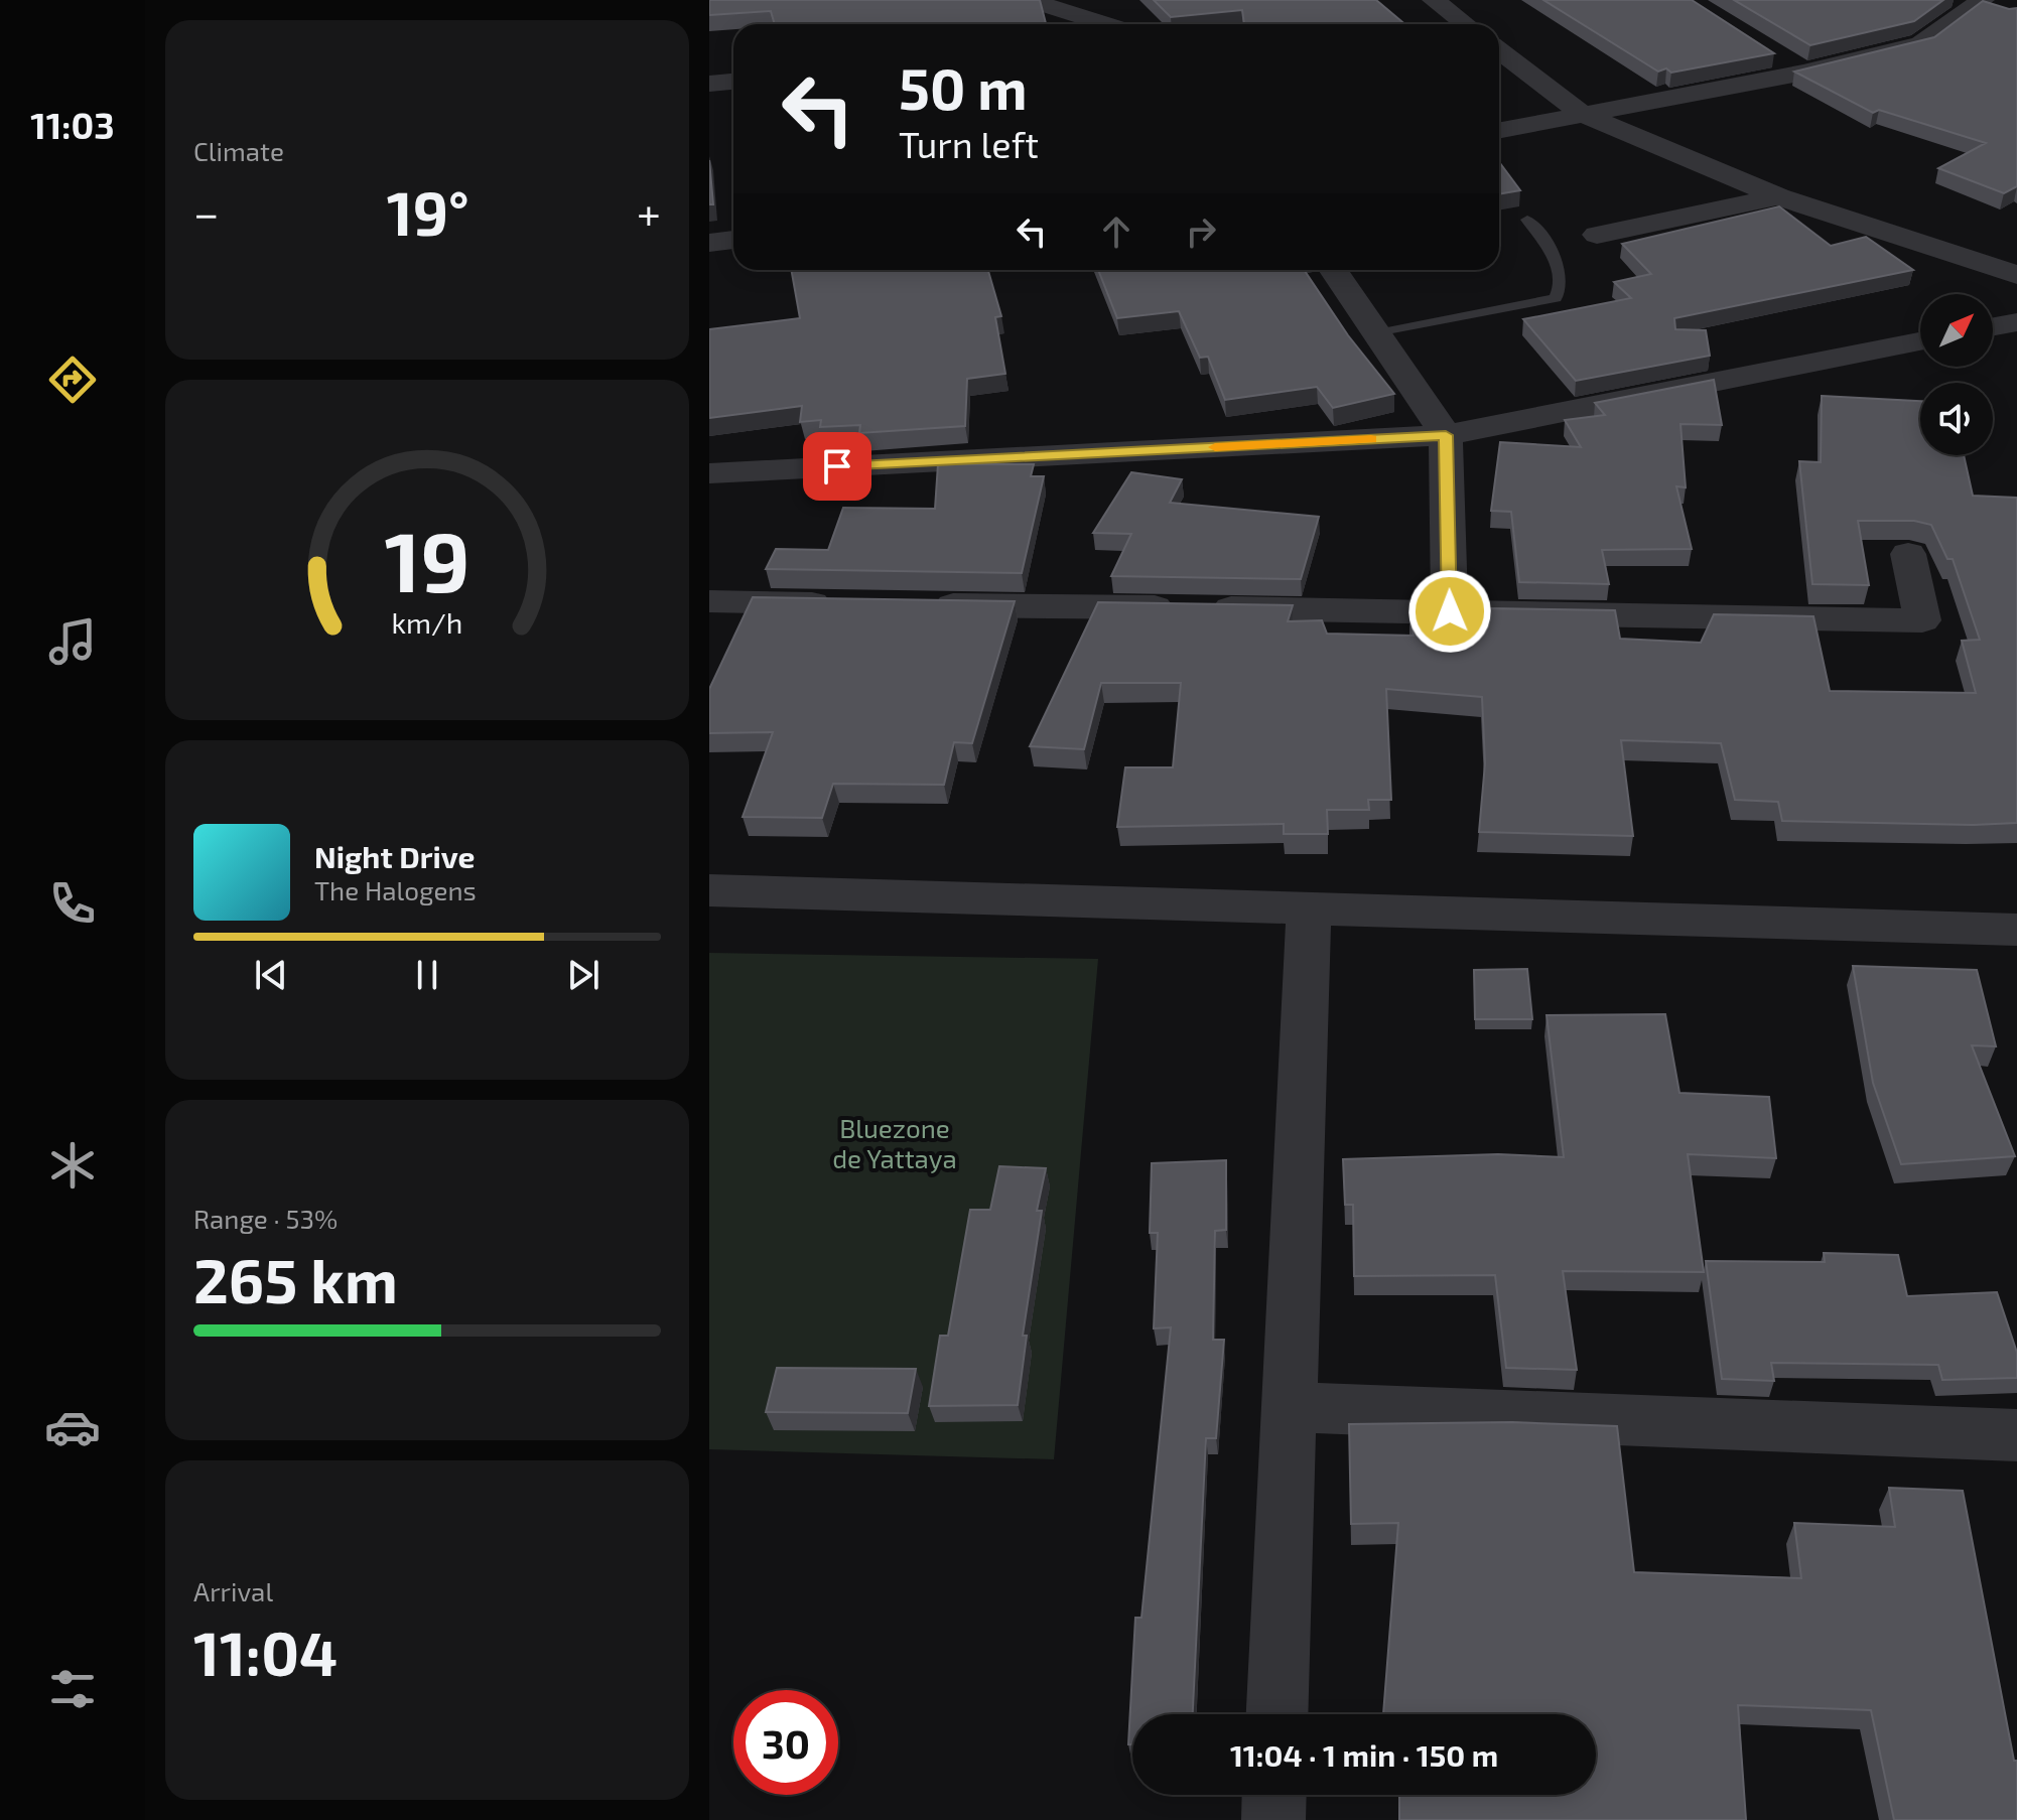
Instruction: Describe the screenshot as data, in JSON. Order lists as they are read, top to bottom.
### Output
{
  "parks": ["Bluezone de Yattaya"],
  "north": "top right",
  "page": {
    "tabs": "11:03",
    "tile": [
      "Climate",
      ["Range · 53%", "265 km"],
      ["Arrival", "11:04"]
    ],
    "turn": ["50 m", "Turn left"],
    "heat": ["−", "19°", "+"],
    "song": ["Night Drive", "The Halogens"],
    "limit": "30",
    "trip": "11:04 · 1 min · 150 m",
    "gauge": ["19", "km/h"]
  }
}
